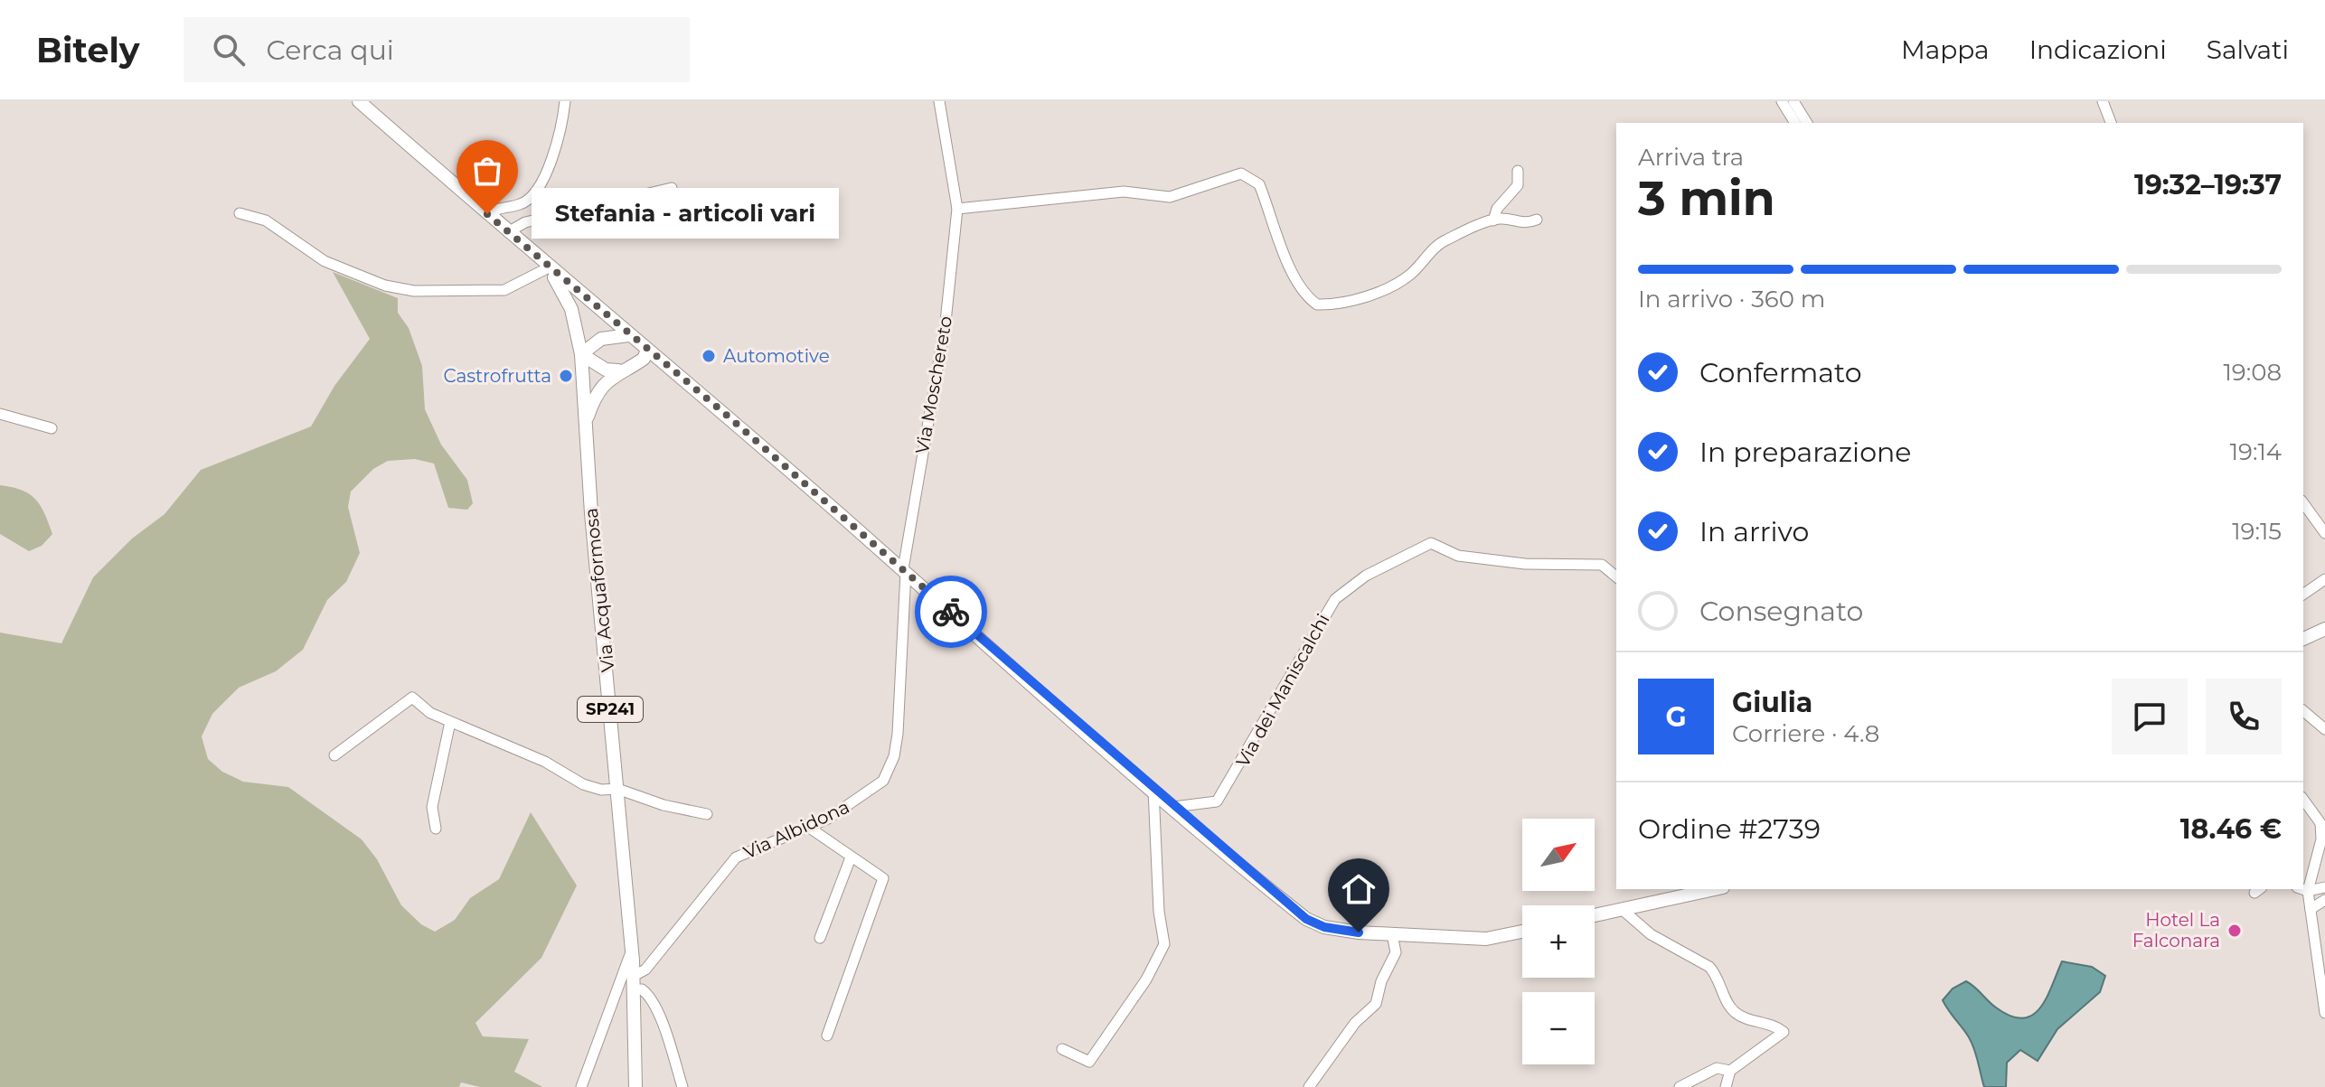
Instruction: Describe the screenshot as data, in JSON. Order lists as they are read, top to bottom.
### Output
{
  "streets": {
    "main road": ["Via Acquaformosa", "SP241"],
    "street": ["Via Moschereto", "Via dei Maniscalchi", "Via Albidona"]
  },
  "crossings": [
    ["Via Moschereto", "Via Albidona"],
    ["Via Acquaformosa", "SP241"],
    ["Via Acquaformosa", "Via Albidona"],
    ["SP241", "Via Albidona"]
  ],
  "places": [
    "Stefania - articoli vari",
    "Automotive",
    "Castrofrutta",
    "Hotel La Falconara"
  ],
  "north": "top right",
  "page": {
    "header": "Bitely",
    "search": "Cerca qui",
    "nav": ["Mappa", "Indicazioni", "Salvati"],
    "heading": ["3 min", "Arriva tra", "19:32–19:37"],
    "panel": [
      "Giulia",
      "Corriere · 4.8",
      "Ordine #2739",
      "18.46 €"
    ],
    "bubble": "Stefania - articoli vari",
    "bar": "In arrivo · 360 m",
    "list": [
      ["Confermato", "19:08"],
      ["In preparazione", "19:14"],
      ["In arrivo", "19:15"],
      "Consegnato"
    ],
    "round": "G",
    "map_buttons": ["+", "−"]
  }
}
